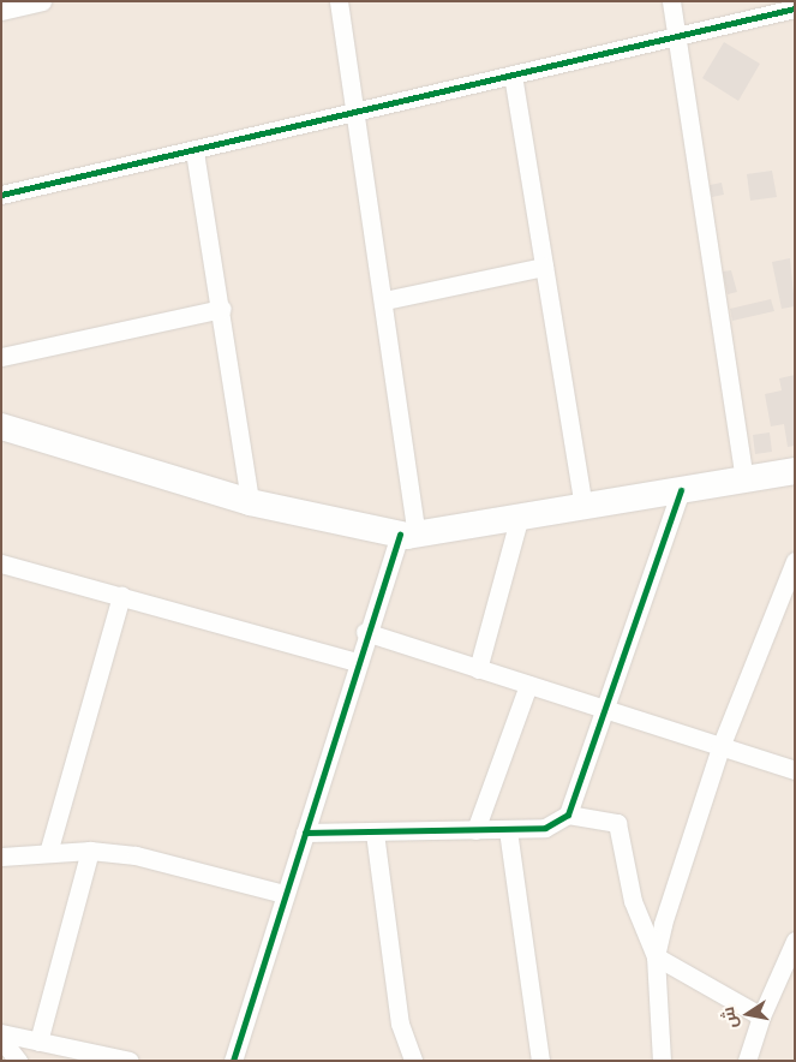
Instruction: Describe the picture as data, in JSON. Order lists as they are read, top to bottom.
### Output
{
  "north": "left"
}
